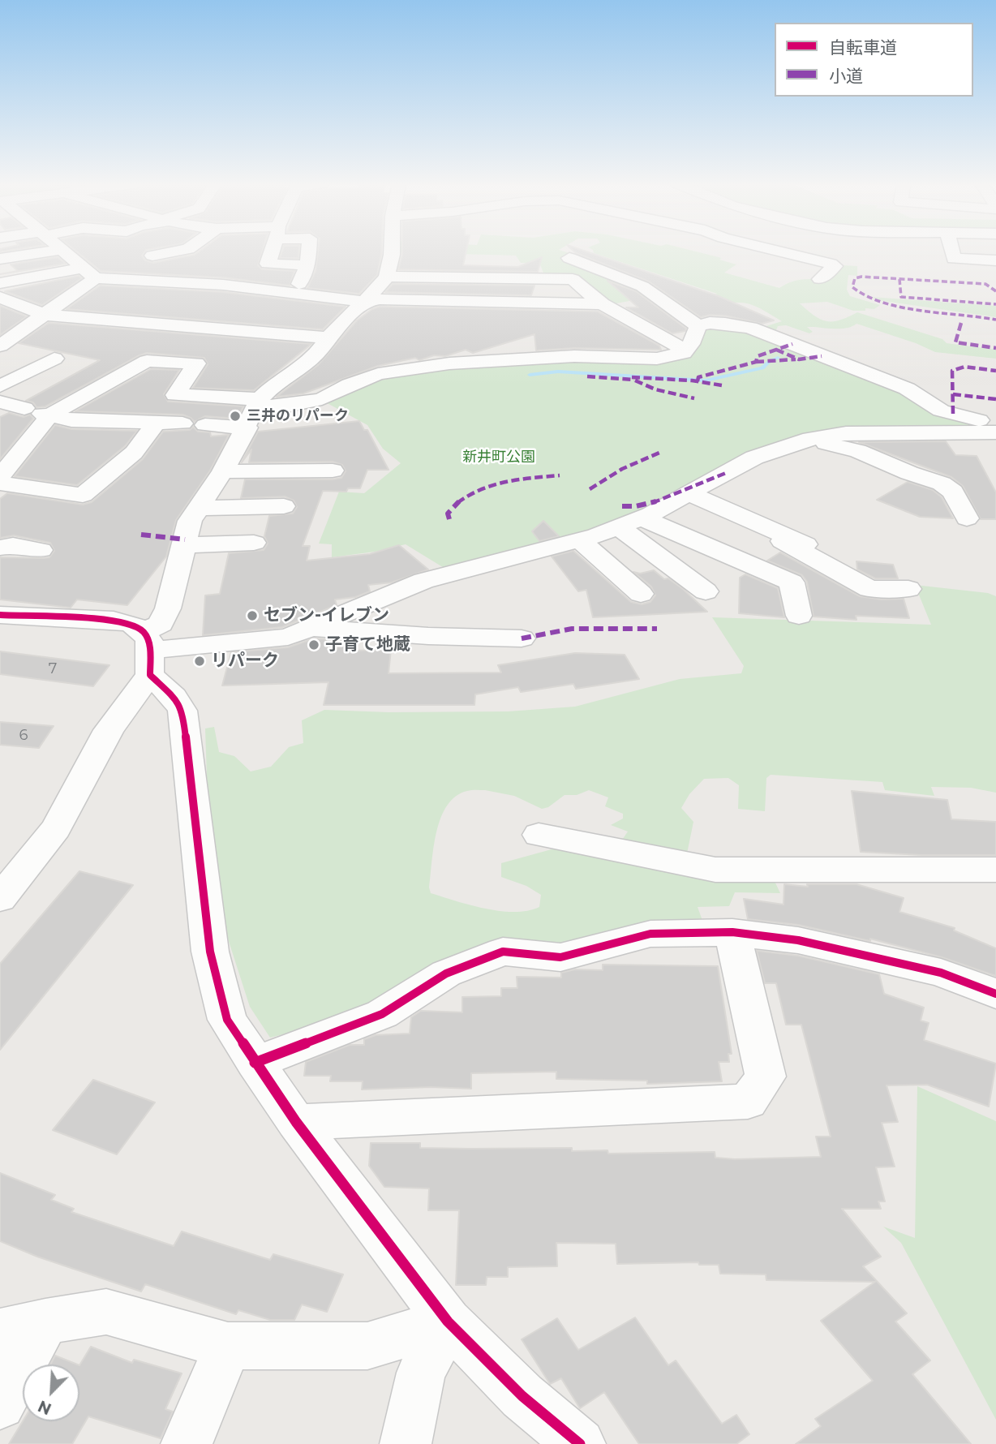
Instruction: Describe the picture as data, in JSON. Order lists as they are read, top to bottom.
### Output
{
  "parks": ["新井町公園"],
  "places": [
    "三井のリパーク",
    "セブン-イレブン",
    "子育て地蔵",
    "リパーク"
  ],
  "house_numbers": ["7", "6"],
  "legend": ["自転車道", "小道"],
  "north": "bottom left"
}
